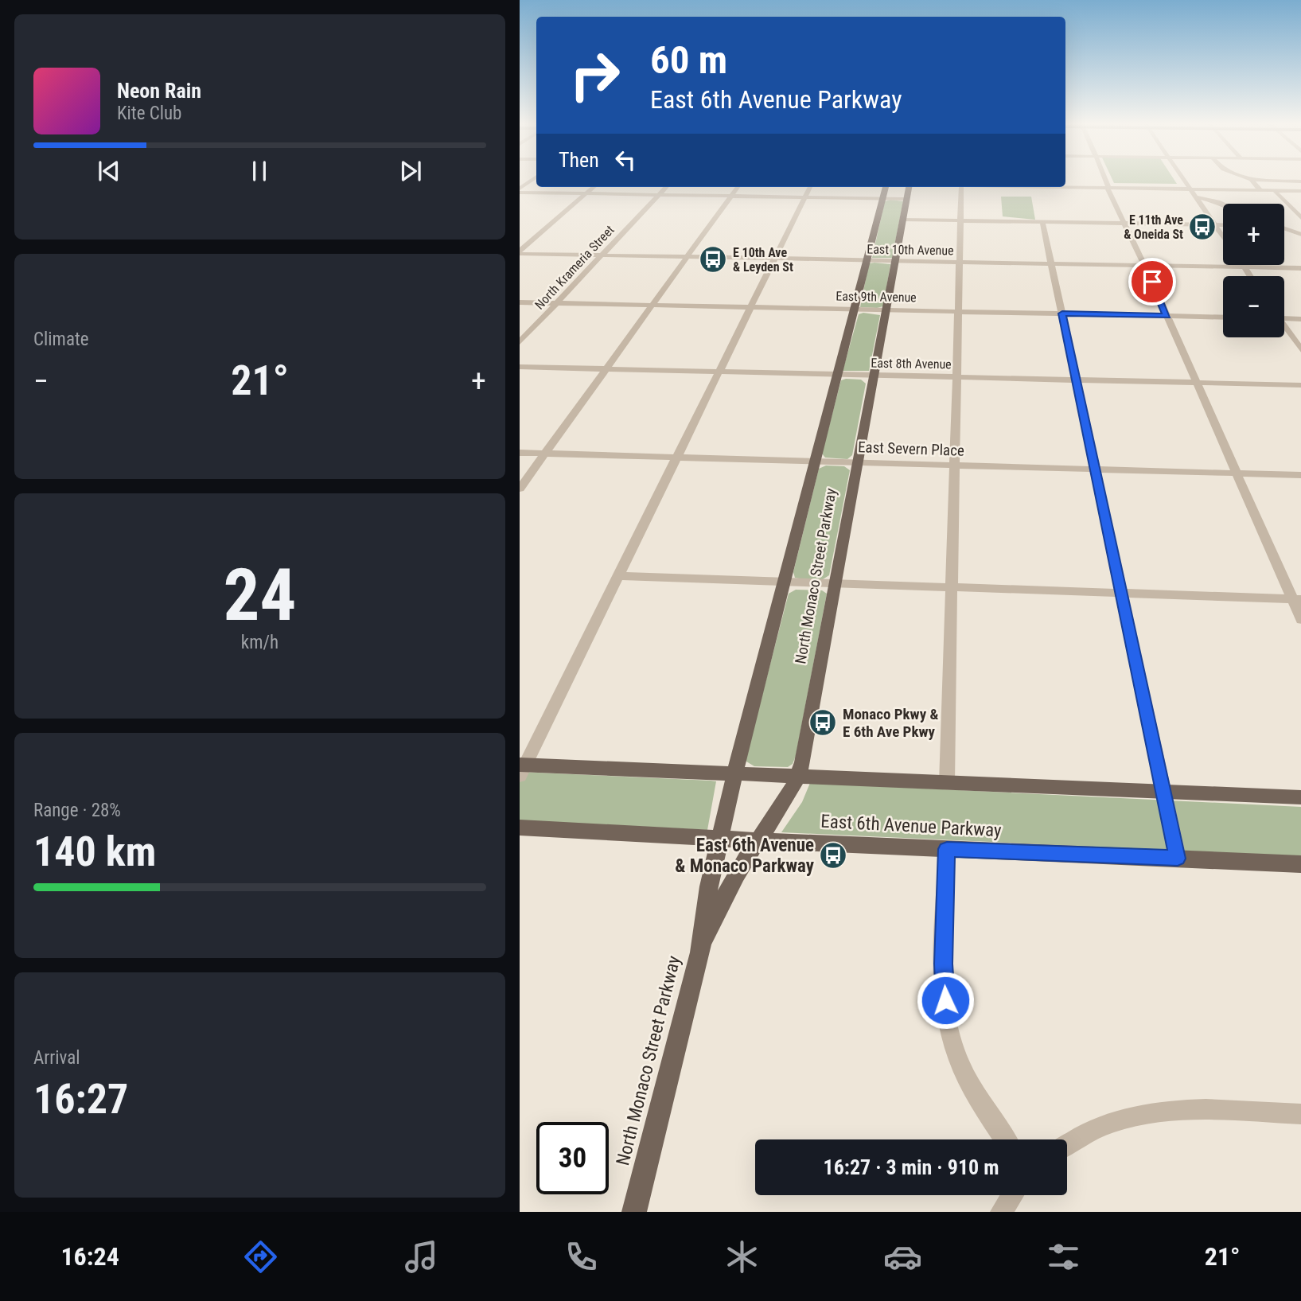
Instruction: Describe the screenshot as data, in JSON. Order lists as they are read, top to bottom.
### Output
{
  "streets": {
    "main road": ["North Monaco Street Parkway", "East 6th Avenue Parkway"],
    "street": [
      "East 10th Avenue",
      "North Krameria Street",
      "East 9th Avenue",
      "East 8th Avenue",
      "East Severn Place"
    ]
  },
  "crossings": [
    ["East 10th Avenue", "North Krameria Street"],
    ["East 10th Avenue", "North Monaco Street Parkway"],
    ["North Krameria Street", "East 9th Avenue"],
    ["East 9th Avenue", "North Monaco Street Parkway"],
    ["East 8th Avenue", "North Monaco Street Parkway"],
    ["East Severn Place", "North Monaco Street Parkway"],
    ["North Monaco Street Parkway", "East 6th Avenue Parkway"]
  ],
  "places": {
    "bus stop": [
      "E 11th Ave & Oneida St",
      "E 10th Ave & Leyden St",
      "Monaco Pkwy & E 6th Ave Pkwy",
      "East 6th Avenue & Monaco Parkway"
    ]
  },
  "page": {
    "turn": ["60 m", "East 6th Avenue Parkway"],
    "song": ["Neon Rain", "Kite Club"],
    "then": "Then",
    "map_buttons": ["+", "−"],
    "tile": [
      "Climate",
      ["24", "km/h"],
      ["Range · 28%", "140 km"],
      ["Arrival", "16:27"]
    ],
    "heat": ["−", "21°", "+"],
    "limit": "30",
    "trip": "16:27 · 3 min · 910 m",
    "tabs": ["16:24", "21°"]
  }
}
